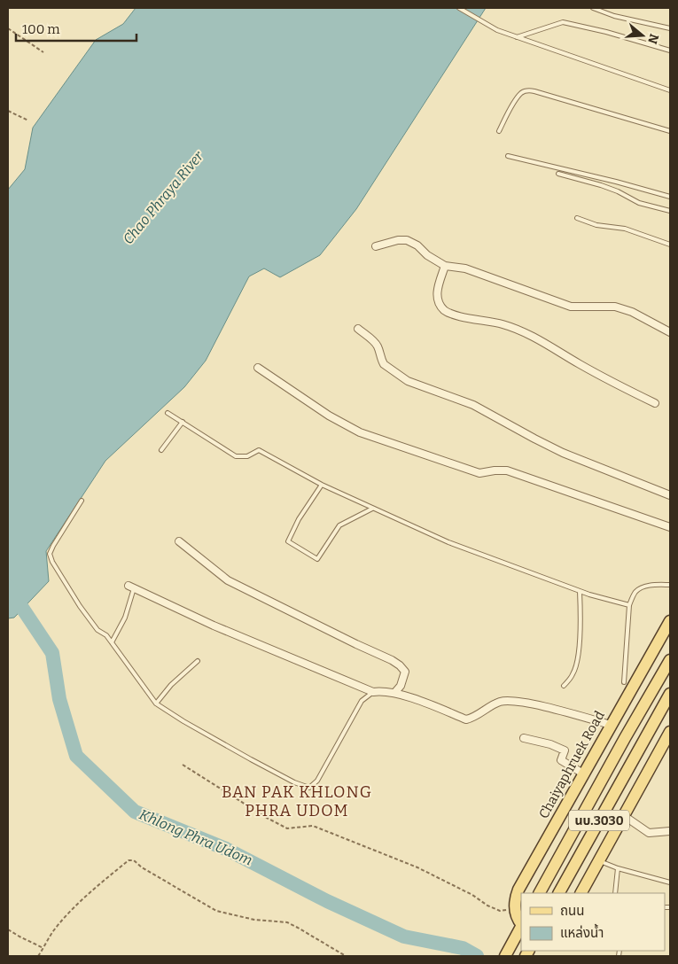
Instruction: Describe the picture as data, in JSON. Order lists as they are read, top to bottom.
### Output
{
  "streets": {
    "main road": ["Chaiyaphruek Road", "นบ.3030"]
  },
  "districts": ["BAN PAK KHLONG PHRA UDOM"],
  "water": ["Chao Phraya River", "Khlong Phra Udom"],
  "legend": ["ถนน", "แหล่งน้ำ"],
  "scale_bar": "100 m",
  "north": "right"
}
